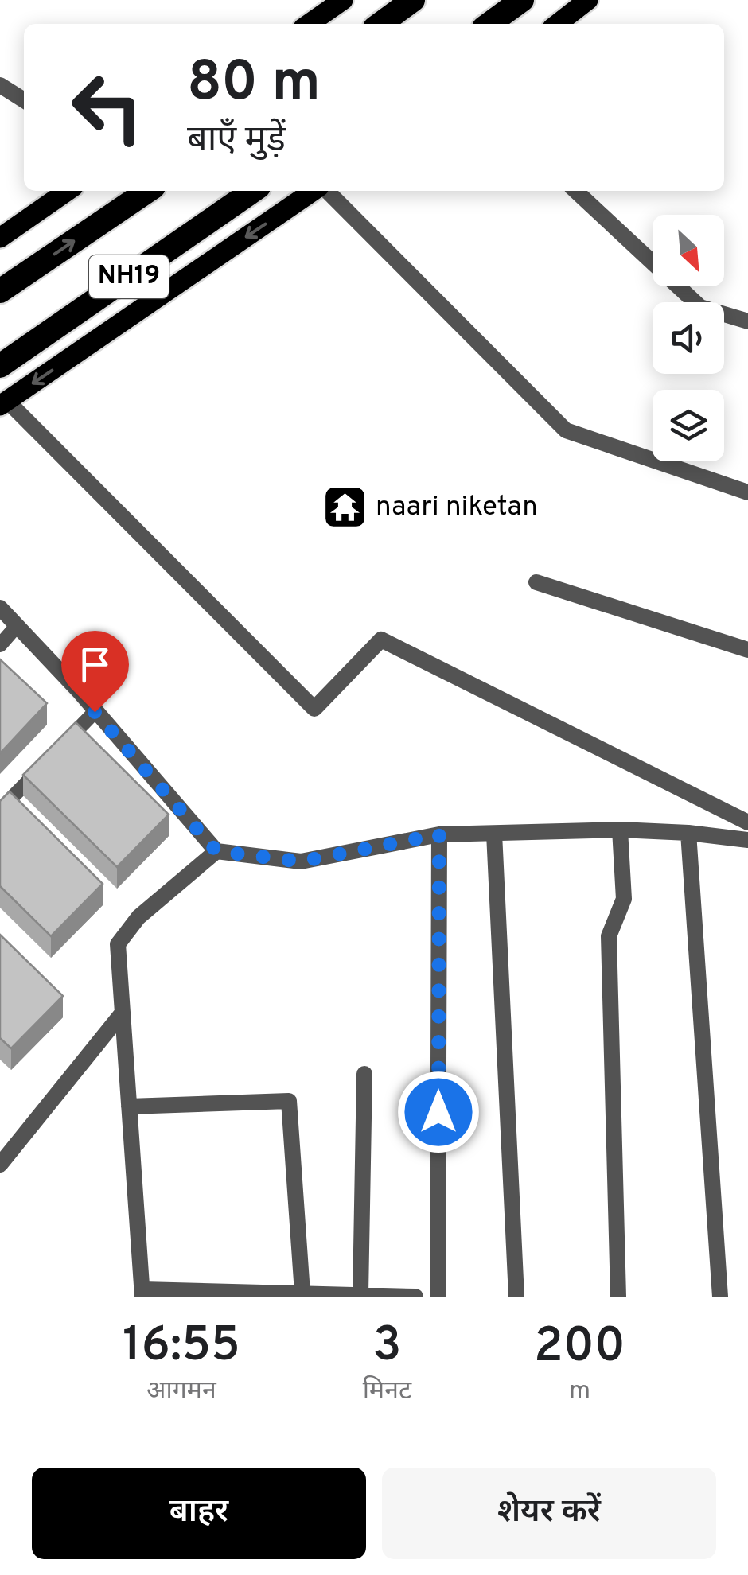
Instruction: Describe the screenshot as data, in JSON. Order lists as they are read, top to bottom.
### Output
{
  "streets": {
    "highway": ["NH19"]
  },
  "places": {
    "temple": ["naari niketan"]
  },
  "north": "bottom right",
  "page": {
    "turn": ["80 m", "बाएँ मुड़ें"],
    "eta": [
      "16:55",
      "आगमन",
      "3",
      "मिनट",
      "200",
      "m"
    ],
    "buttons": ["बाहर", "शेयर करें"]
  }
}
